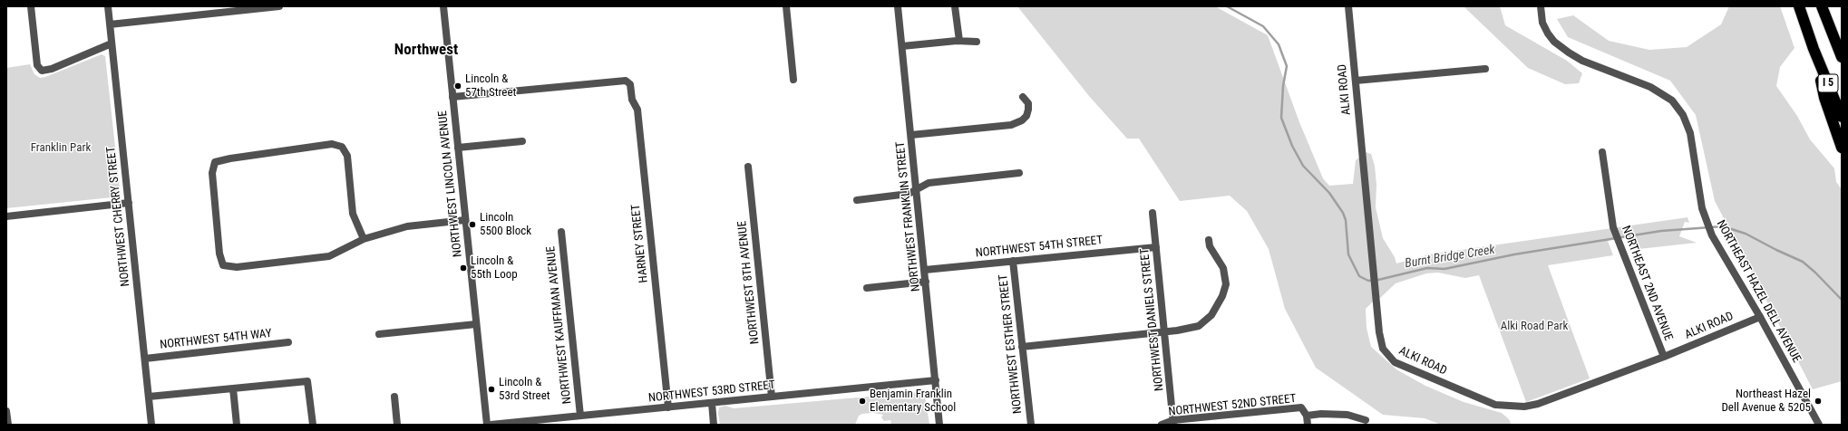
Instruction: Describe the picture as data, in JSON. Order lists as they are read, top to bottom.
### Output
{
  "streets": {
    "highway": ["I 5"],
    "street": [
      "ALKI ROAD",
      "NORTHWEST LINCOLN AVENUE",
      "NORTHWEST CHERRY STREET",
      "NORTHWEST FRANKLIN STREET",
      "HARNEY STREET",
      "NORTHWEST 54TH STREET",
      "NORTHWEST 8TH AVENUE",
      "NORTHEAST 2ND AVENUE",
      "NORTHEAST HAZEL DELL AVENUE",
      "NORTHWEST DANIELS STREET",
      "NORTHWEST KAUFFMAN AVENUE",
      "NORTHWEST 54TH WAY",
      "NORTHWEST ESTHER STREET",
      "NORTHWEST 53RD STREET",
      "NORTHWEST 52ND STREET"
    ]
  },
  "crossings": [
    ["ALKI ROAD", "NORTHEAST 2ND AVENUE"],
    ["ALKI ROAD", "NORTHEAST HAZEL DELL AVENUE"],
    ["NORTHWEST LINCOLN AVENUE", "HARNEY STREET"],
    ["NORTHWEST CHERRY STREET", "NORTHWEST 54TH WAY"],
    ["NORTHWEST FRANKLIN STREET", "NORTHWEST 54TH STREET"],
    ["NORTHWEST FRANKLIN STREET", "NORTHWEST 53RD STREET"],
    ["HARNEY STREET", "NORTHWEST 53RD STREET"],
    ["NORTHWEST 54TH STREET", "NORTHWEST DANIELS STREET"],
    ["NORTHWEST 54TH STREET", "NORTHWEST ESTHER STREET"],
    ["NORTHWEST 8TH AVENUE", "NORTHWEST 53RD STREET"],
    ["NORTHWEST DANIELS STREET", "NORTHWEST 52ND STREET"],
    ["NORTHWEST KAUFFMAN AVENUE", "NORTHWEST 53RD STREET"]
  ],
  "districts": ["Northwest"],
  "water": ["Burnt Bridge Creek"],
  "parks": ["Franklin Park", "Alki Road Park"],
  "places": [
    "Lincoln & 57th Street",
    "Lincoln 5500 Block",
    "Lincoln & 55th Loop",
    "Lincoln & 53rd Street",
    "Benjamin Franklin Elementary School",
    "Northeast Hazel Dell Avenue & 5205"
  ]
}
